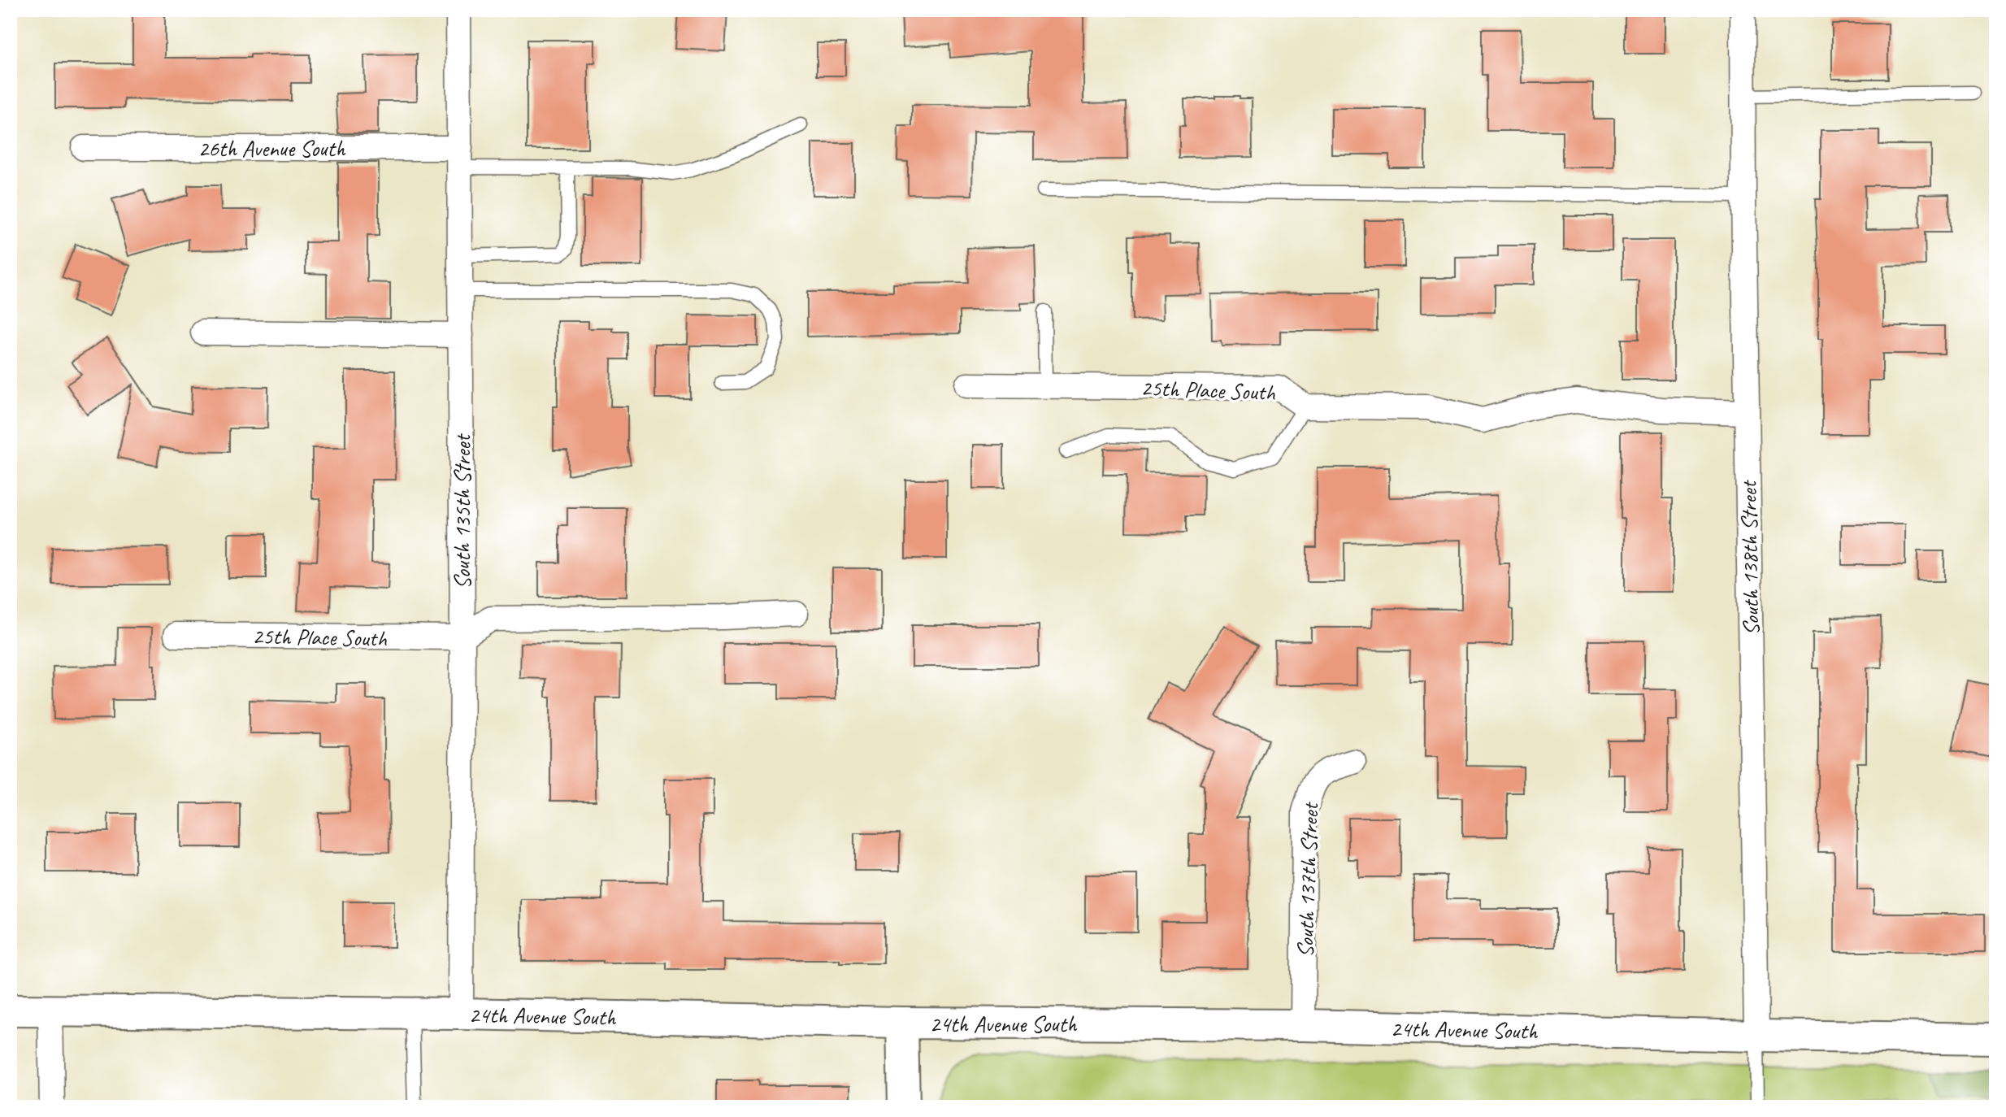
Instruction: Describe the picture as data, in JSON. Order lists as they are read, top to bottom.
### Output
{
  "streets": {
    "street": [
      "26th Avenue South",
      "25th Place South",
      "South 135th Street",
      "South 138th Street",
      "South 137th Street",
      "24th Avenue South"
    ]
  },
  "crossings": [
    ["26th Avenue South", "South 135th Street"],
    ["25th Place South", "South 135th Street"],
    ["25th Place South", "South 138th Street"],
    ["South 135th Street", "24th Avenue South"],
    ["South 138th Street", "24th Avenue South"],
    ["South 137th Street", "24th Avenue South"]
  ]
}
